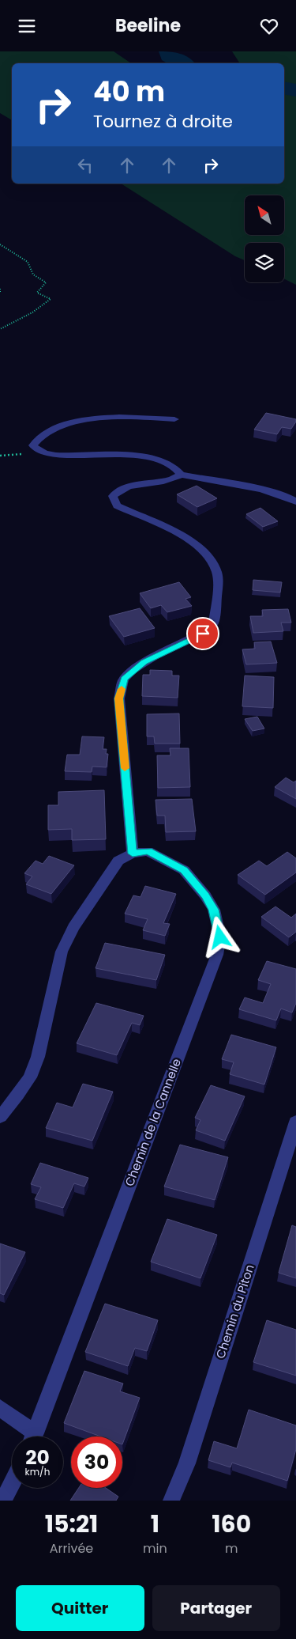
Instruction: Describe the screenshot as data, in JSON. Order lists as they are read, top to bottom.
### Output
{
  "streets": {
    "street": ["Chemin de la Cannelle", "Chemin du Piton"]
  },
  "north": "top left",
  "page": {
    "header": "Beeline",
    "turn": ["40 m", "Tournez à droite"],
    "speed": "20 km/h",
    "limit": "30",
    "eta": [
      "15:21",
      "Arrivée",
      "1",
      "min",
      "160",
      "m"
    ],
    "buttons": ["Quitter", "Partager"]
  }
}
